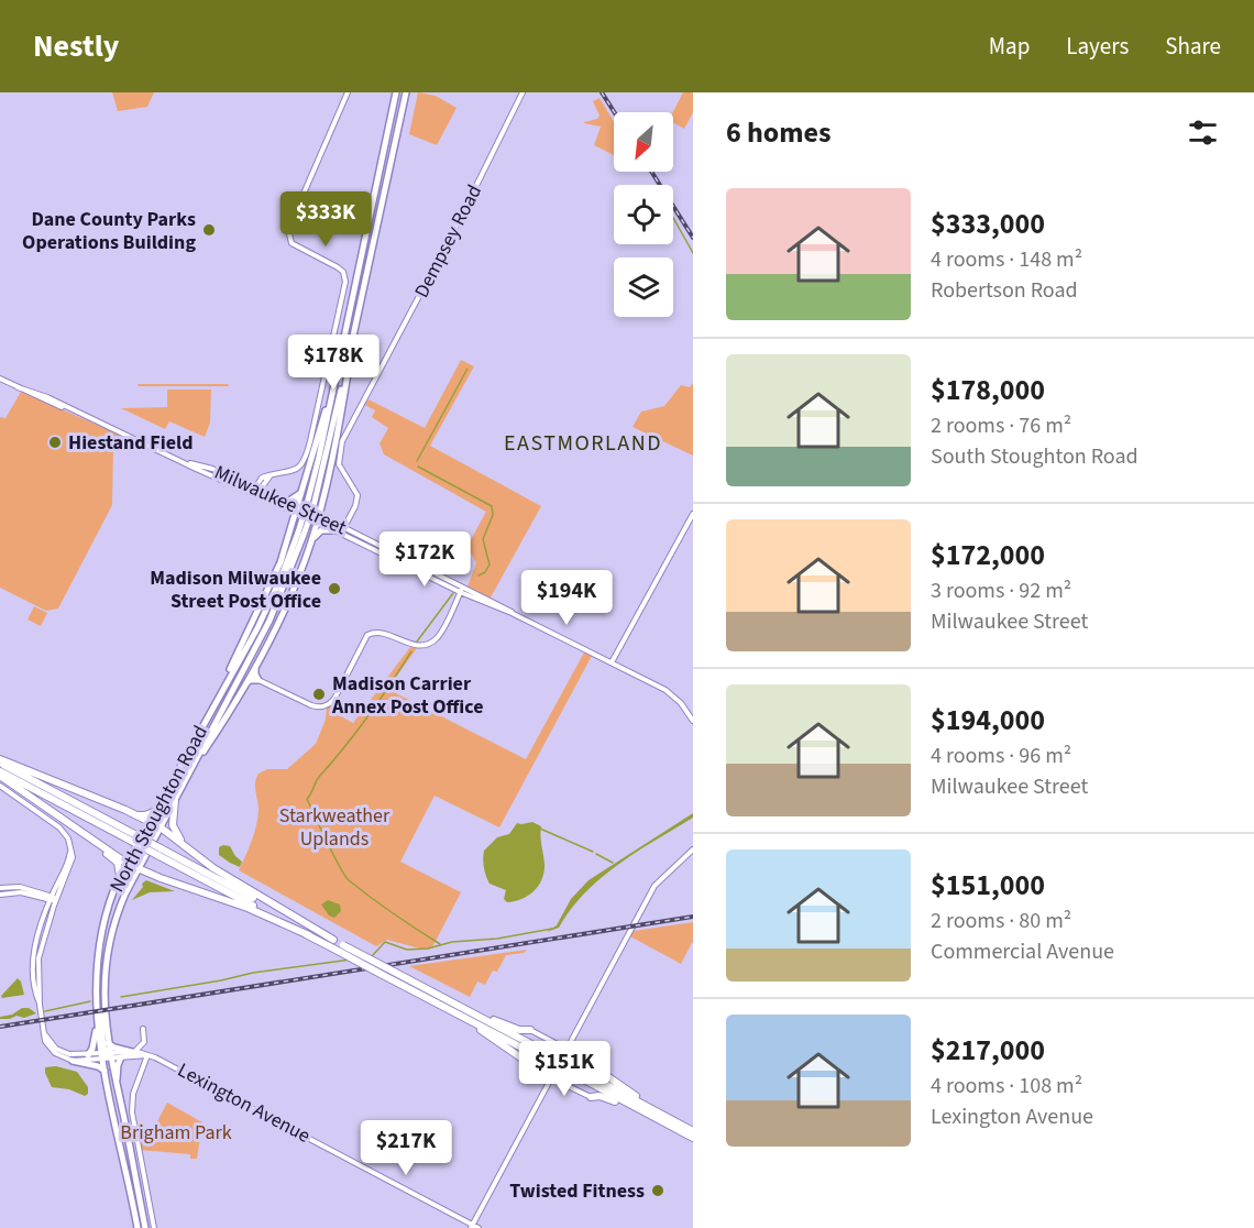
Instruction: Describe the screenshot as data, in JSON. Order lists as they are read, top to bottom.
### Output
{
  "streets": {
    "main road": ["North Stoughton Road"],
    "street": ["Dempsey Road", "Milwaukee Street", "Lexington Avenue"]
  },
  "crossings": [
    ["Dempsey Road", "Milwaukee Street"]
  ],
  "districts": ["EASTMORLAND"],
  "parks": ["Starkweather Uplands", "Brigham Park"],
  "places": [
    "Dane County Parks Operations Building",
    "Hiestand Field",
    "Madison Milwaukee Street Post Office",
    "Madison Carrier Annex Post Office",
    "Twisted Fitness"
  ],
  "north": "bottom left",
  "page": {
    "header": "Nestly",
    "nav": ["Map", "Layers", "Share"],
    "heading": "6 homes",
    "list": [
      {
        "name": "$333,000",
        "note": "4 rooms · 148 m² · Robertson Road"
      },
      {
        "name": "$178,000",
        "note": "2 rooms · 76 m² · South Stoughton Road"
      },
      {
        "name": "$172,000",
        "note": "3 rooms · 92 m² · Milwaukee Street"
      },
      {
        "name": "$194,000",
        "note": "4 rooms · 96 m² · Milwaukee Street"
      },
      {
        "name": "$151,000",
        "note": "2 rooms · 80 m² · Commercial Avenue"
      },
      {
        "name": "$217,000",
        "note": "4 rooms · 108 m² · Lexington Avenue"
      }
    ],
    "price": [
      "$333K",
      "$178K",
      "$172K",
      "$194K",
      "$151K",
      "$217K"
    ]
  }
}
